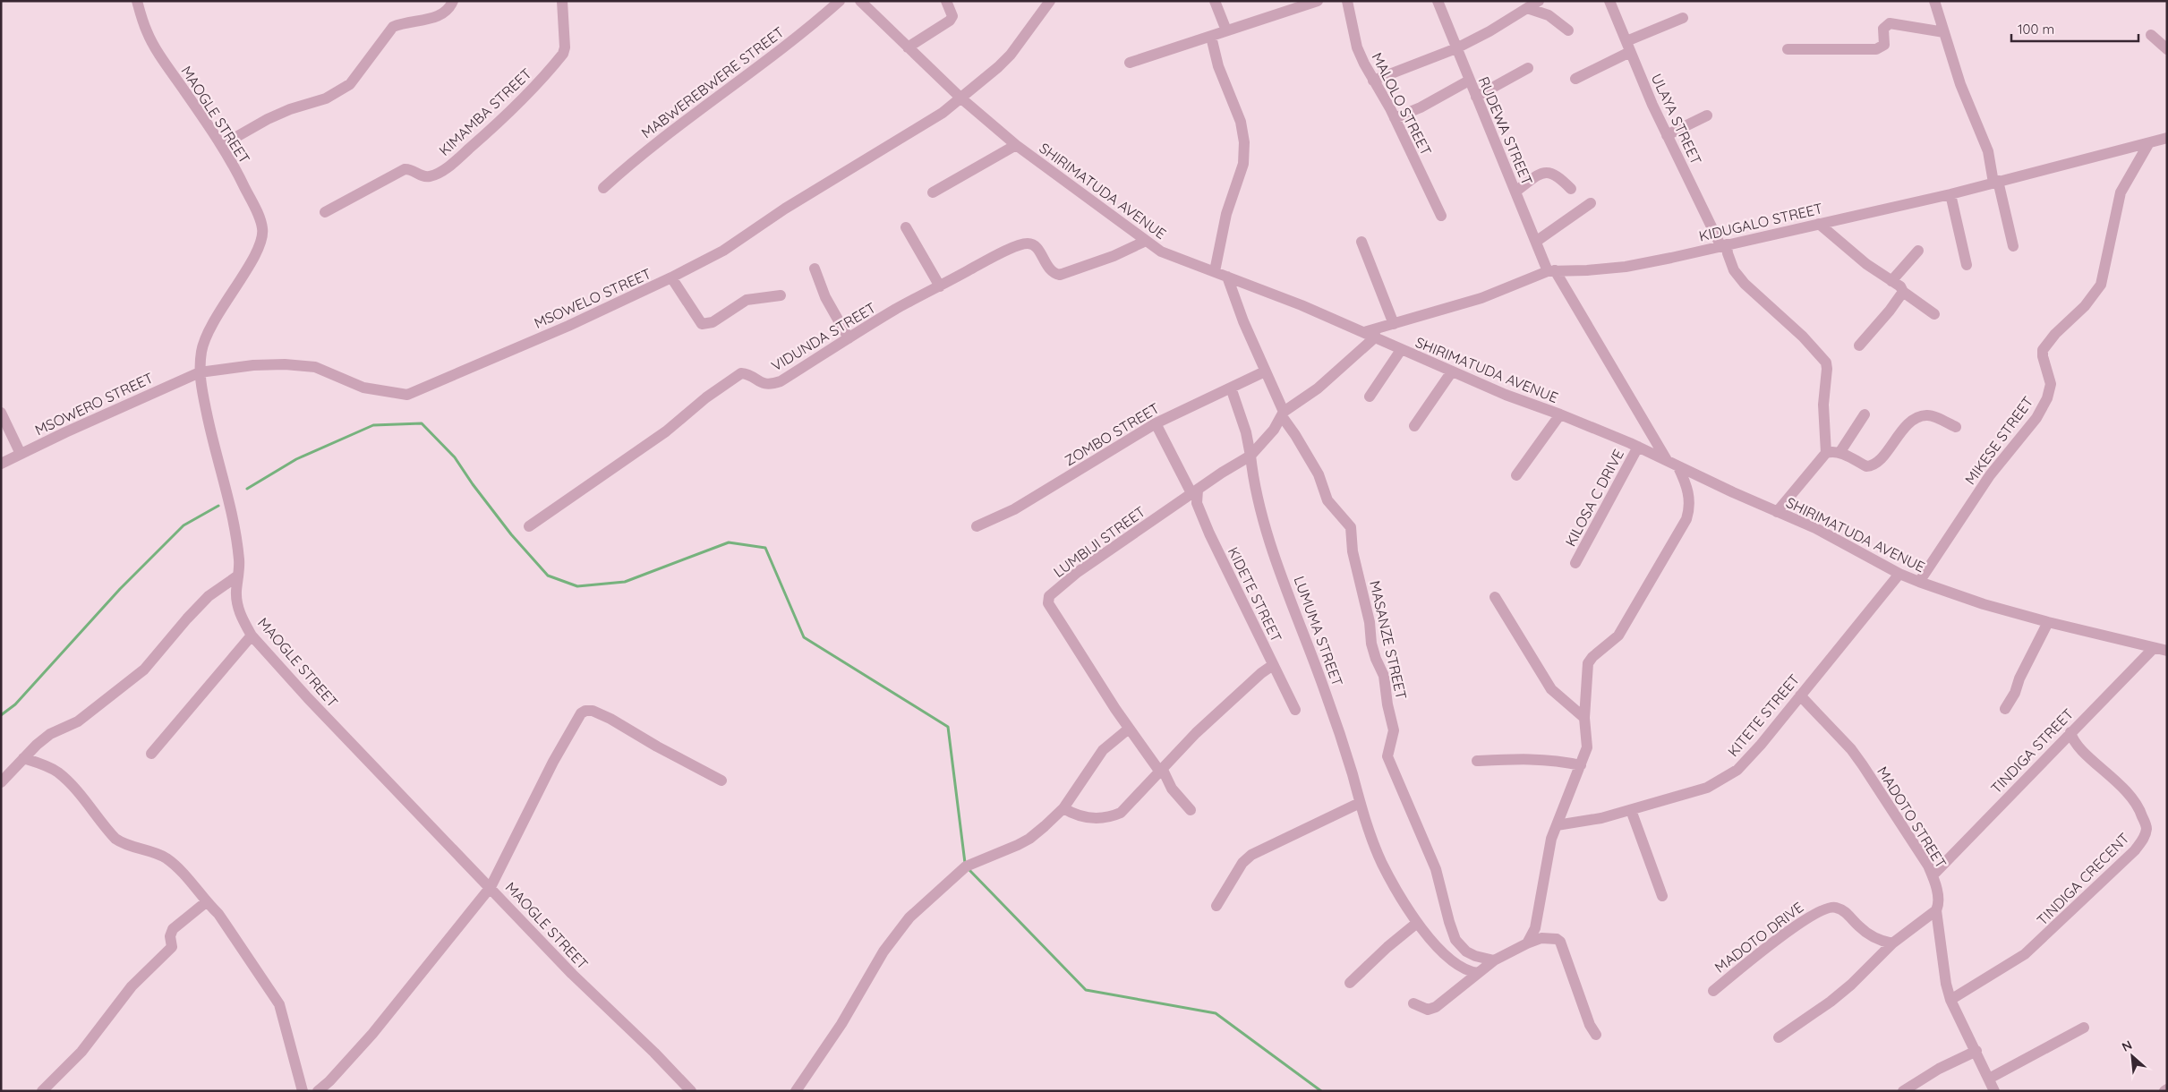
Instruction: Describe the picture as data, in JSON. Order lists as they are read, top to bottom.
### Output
{
  "streets": {
    "street": [
      "MABWEREBWERE STREET",
      "MALOLO STREET",
      "KIMAMBA STREET",
      "MAOGLE STREET",
      "ULAYA STREET",
      "RUDEWA STREET",
      "SHIRIMATUDA AVENUE",
      "KIDUGALO STREET",
      "MSOWELO STREET",
      "VIDUNDA STREET",
      "MSOWERO STREET",
      "ZOMBO STREET",
      "MIKESE STREET",
      "KILOSA C DRIVE",
      "LUMBIJI STREET",
      "KIDETE STREET",
      "LUMUMA STREET",
      "MASANZE STREET",
      "KITETE STREET",
      "TINDIGA STREET",
      "MADOTO STREET",
      "TINDIGA CRECENT",
      "MADOTO DRIVE"
    ]
  },
  "crossings": [
    ["MAOGLE STREET", "MSOWELO STREET"],
    ["MAOGLE STREET", "MSOWERO STREET"],
    ["ULAYA STREET", "KIDUGALO STREET"],
    ["RUDEWA STREET", "SHIRIMATUDA AVENUE"],
    ["RUDEWA STREET", "KIDUGALO STREET"],
    ["SHIRIMATUDA AVENUE", "KIDUGALO STREET"],
    ["SHIRIMATUDA AVENUE", "MSOWELO STREET"],
    ["SHIRIMATUDA AVENUE", "VIDUNDA STREET"],
    ["SHIRIMATUDA AVENUE", "MIKESE STREET"],
    ["SHIRIMATUDA AVENUE", "KILOSA C DRIVE"],
    ["SHIRIMATUDA AVENUE", "KITETE STREET"],
    ["SHIRIMATUDA AVENUE", "TINDIGA STREET"],
    ["KIDUGALO STREET", "MIKESE STREET"],
    ["MSOWELO STREET", "MSOWERO STREET"],
    ["ZOMBO STREET", "LUMUMA STREET"],
    ["LUMBIJI STREET", "KIDETE STREET"],
    ["LUMBIJI STREET", "LUMUMA STREET"],
    ["KITETE STREET", "MADOTO STREET"],
    ["TINDIGA STREET", "MADOTO STREET"],
    ["TINDIGA STREET", "TINDIGA CRECENT"],
    ["MADOTO STREET", "TINDIGA CRECENT"]
  ],
  "scale_bar": "100 m",
  "north": "top left"
}
